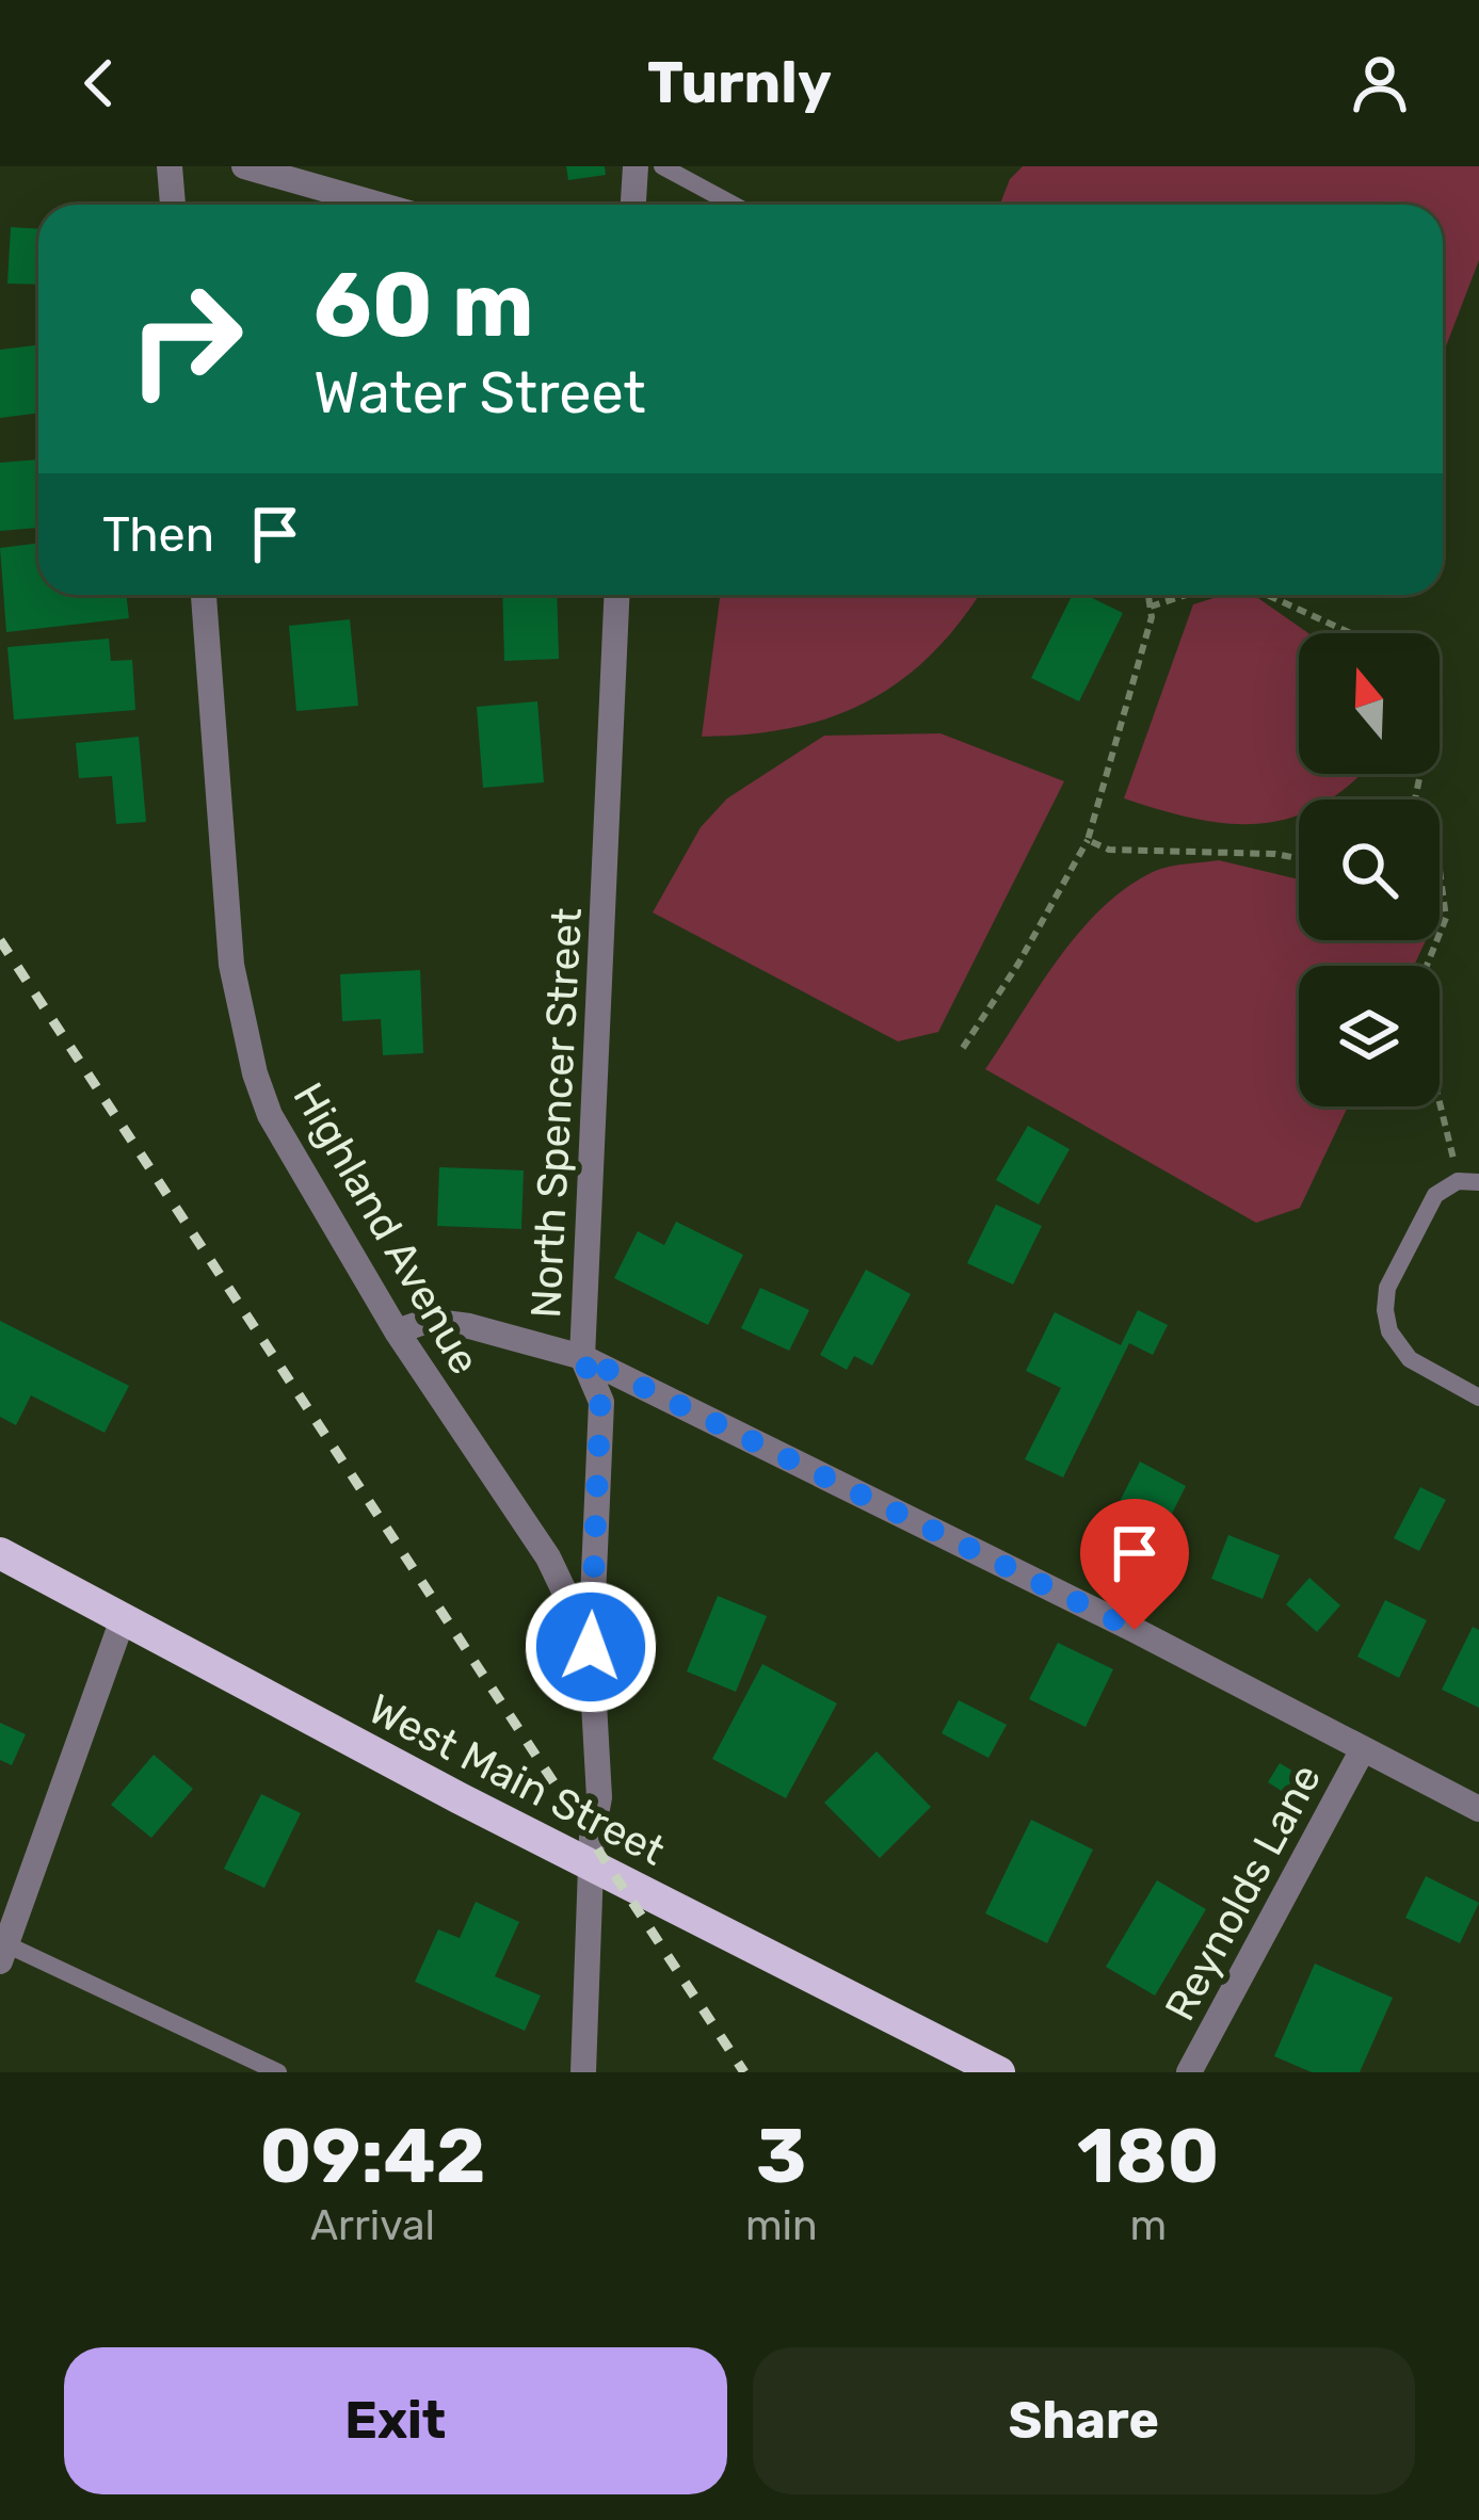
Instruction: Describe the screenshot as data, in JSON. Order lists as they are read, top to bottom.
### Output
{
  "streets": {
    "main road": ["West Main Street"],
    "street": ["North Spencer Street", "Highland Avenue", "Reynolds Lane"]
  },
  "crossings": [
    ["North Spencer Street", "Highland Avenue"],
    ["North Spencer Street", "West Main Street"]
  ],
  "north": "top",
  "page": {
    "header": "Turnly",
    "turn": ["60 m", "Water Street"],
    "then": "Then",
    "eta": [
      "09:42",
      "Arrival",
      "3",
      "min",
      "180",
      "m"
    ],
    "buttons": ["Exit", "Share"]
  }
}
